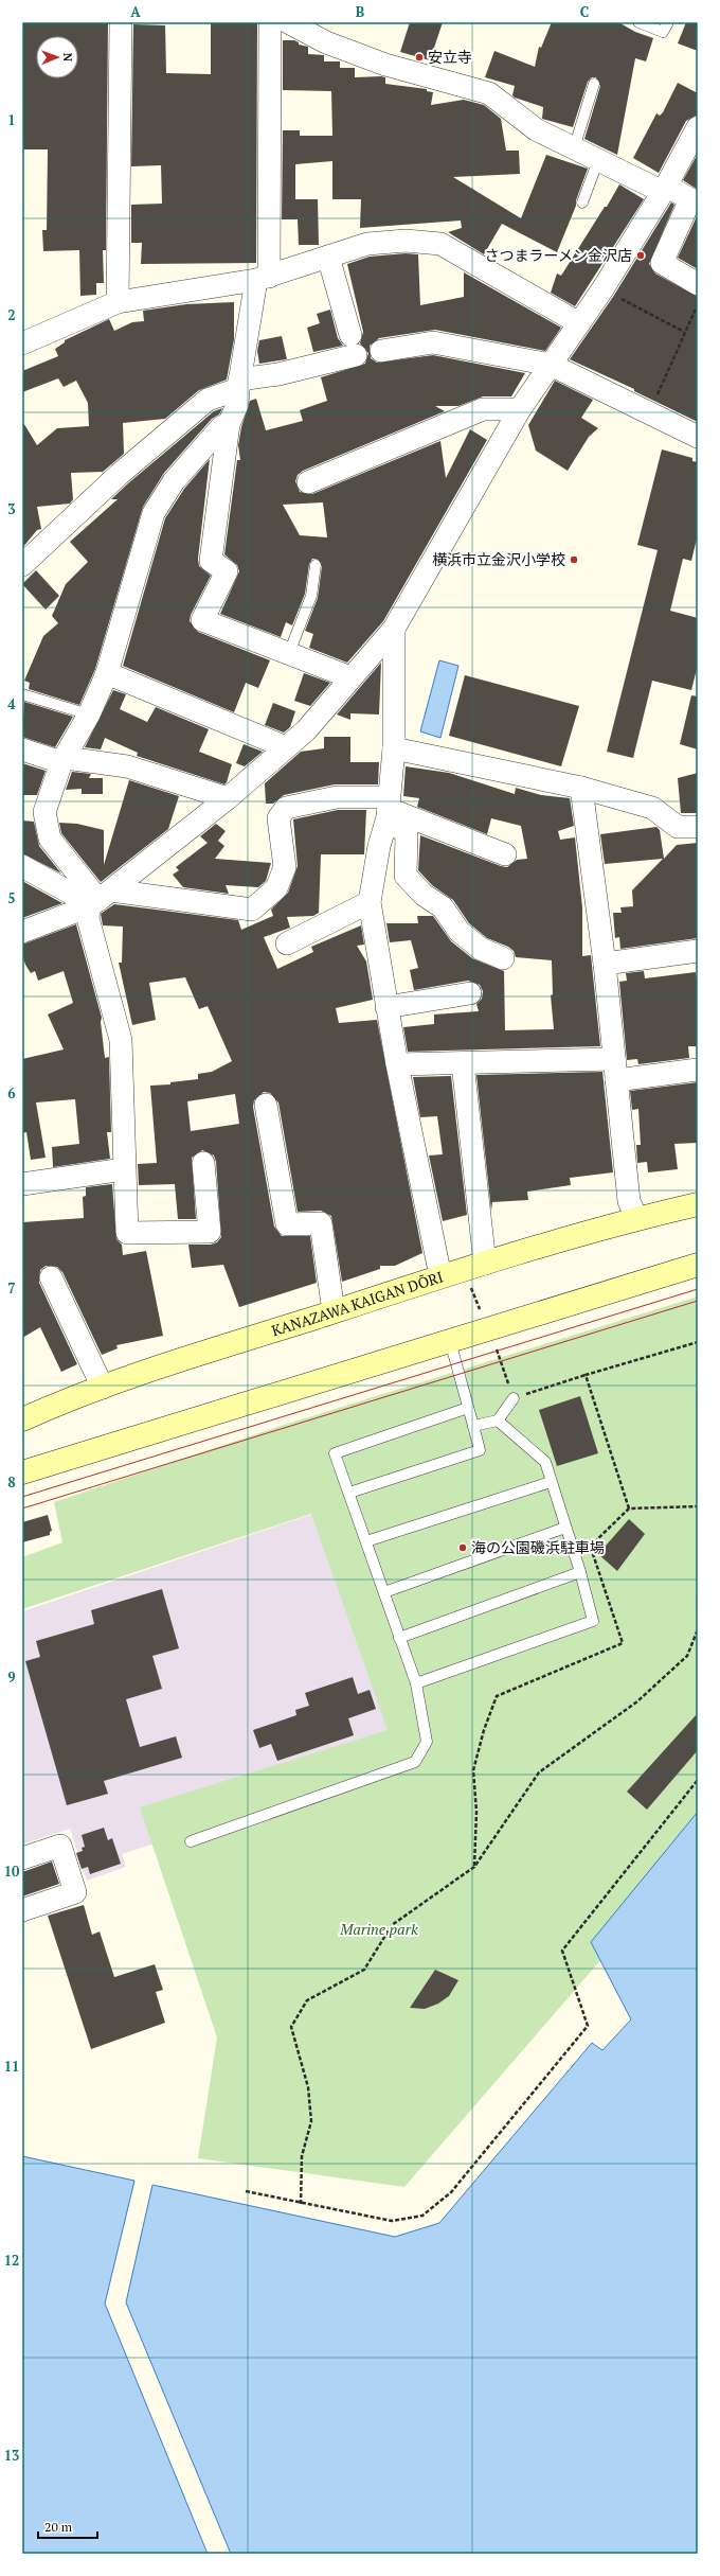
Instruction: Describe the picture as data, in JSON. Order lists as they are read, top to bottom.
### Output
{
  "streets": {
    "street": ["KANAZAWA KAIGAN DŌRI"]
  },
  "parks": ["Marine park"],
  "places": [
    "安立寺",
    "さつまラーメン金沢店",
    "横浜市立金沢小学校",
    "海の公園磯浜駐車場"
  ],
  "scale_bar": "20 m",
  "north": "right",
  "grid": {
    "columns": ["A", "B", "C"],
    "rows": [
      "1",
      "2",
      "3",
      "4",
      "5",
      "6",
      "7",
      "8",
      "9",
      "10",
      "11",
      "12",
      "13"
    ]
  }
}
